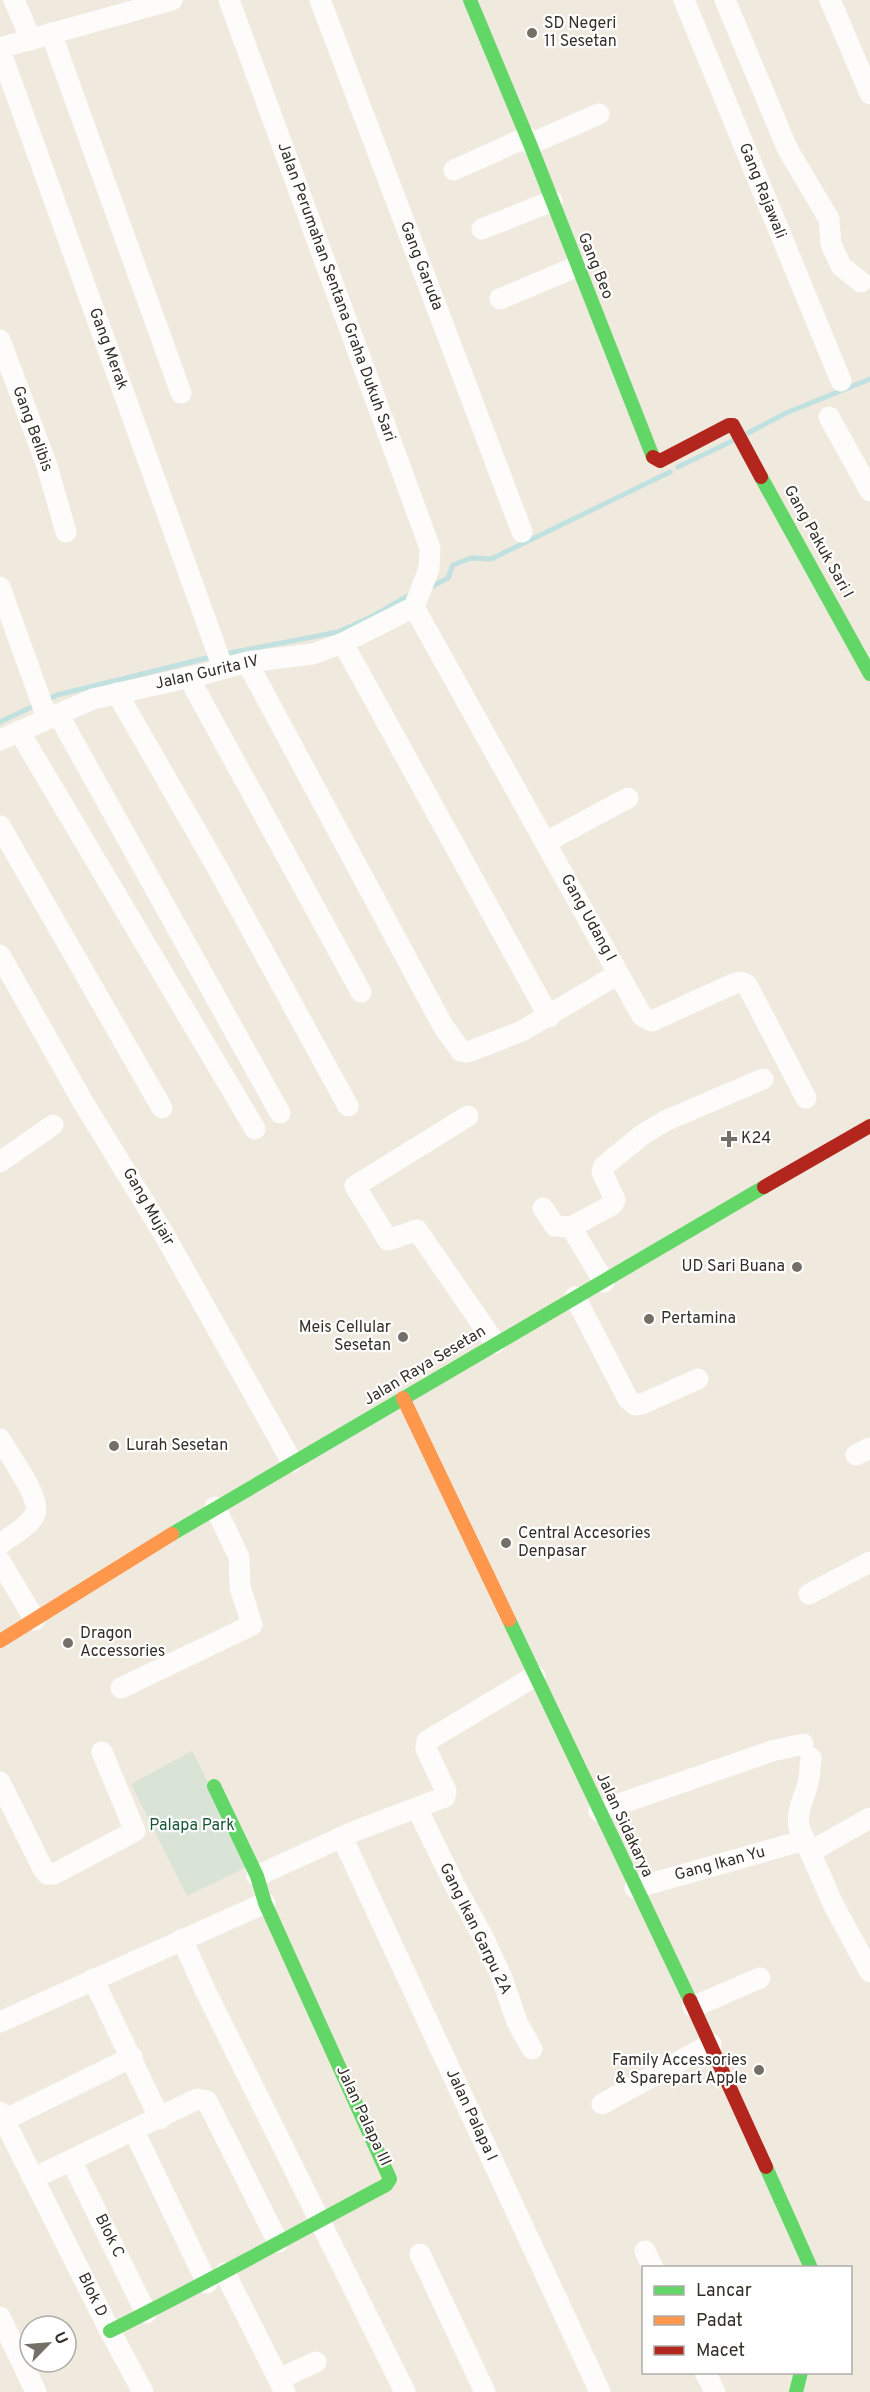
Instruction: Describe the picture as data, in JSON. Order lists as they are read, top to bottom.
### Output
{
  "streets": {
    "street": [
      "Gang Rajawali",
      "Gang Garuda",
      "Gang Beo",
      "Jalan Perumahan Sentana Graha Dukuh Sari",
      "Gang Merak",
      "Gang Belibis",
      "Gang Pakuk Sari I",
      "Jalan Gurita IV",
      "Gang Udang I",
      "Gang Mujair",
      "Jalan Raya Sesetan",
      "Jalan Sidakarya",
      "Gang Ikan Yu",
      "Gang Ikan Garpu 2A",
      "Jalan Palapa I",
      "Jalan Palapa III",
      "Blok C",
      "Blok D"
    ]
  },
  "crossings": [
    ["Gang Beo", "Gang Pakuk Sari I"],
    ["Jalan Perumahan Sentana Graha Dukuh Sari", "Jalan Gurita IV"],
    ["Jalan Perumahan Sentana Graha Dukuh Sari", "Gang Udang I"],
    ["Gang Merak", "Jalan Gurita IV"],
    ["Jalan Gurita IV", "Gang Udang I"],
    ["Gang Mujair", "Jalan Raya Sesetan"],
    ["Jalan Raya Sesetan", "Jalan Sidakarya"],
    ["Jalan Sidakarya", "Gang Ikan Yu"],
    ["Jalan Palapa III", "Blok D"],
    ["Blok C", "Blok D"]
  ],
  "parks": ["Palapa Park"],
  "places": {
    "other": [
      "SD Negeri 11 Sesetan",
      "UD Sari Buana",
      "Pertamina",
      "Meis Cellular Sesetan",
      "Lurah Sesetan",
      "Central Accesories Denpasar",
      "Dragon Accessories",
      "Family Accessories & Sparepart Apple"
    ],
    "health": ["K24"]
  },
  "legend": ["Lancar", "Padat", "Macet"],
  "north": "top right"
}
